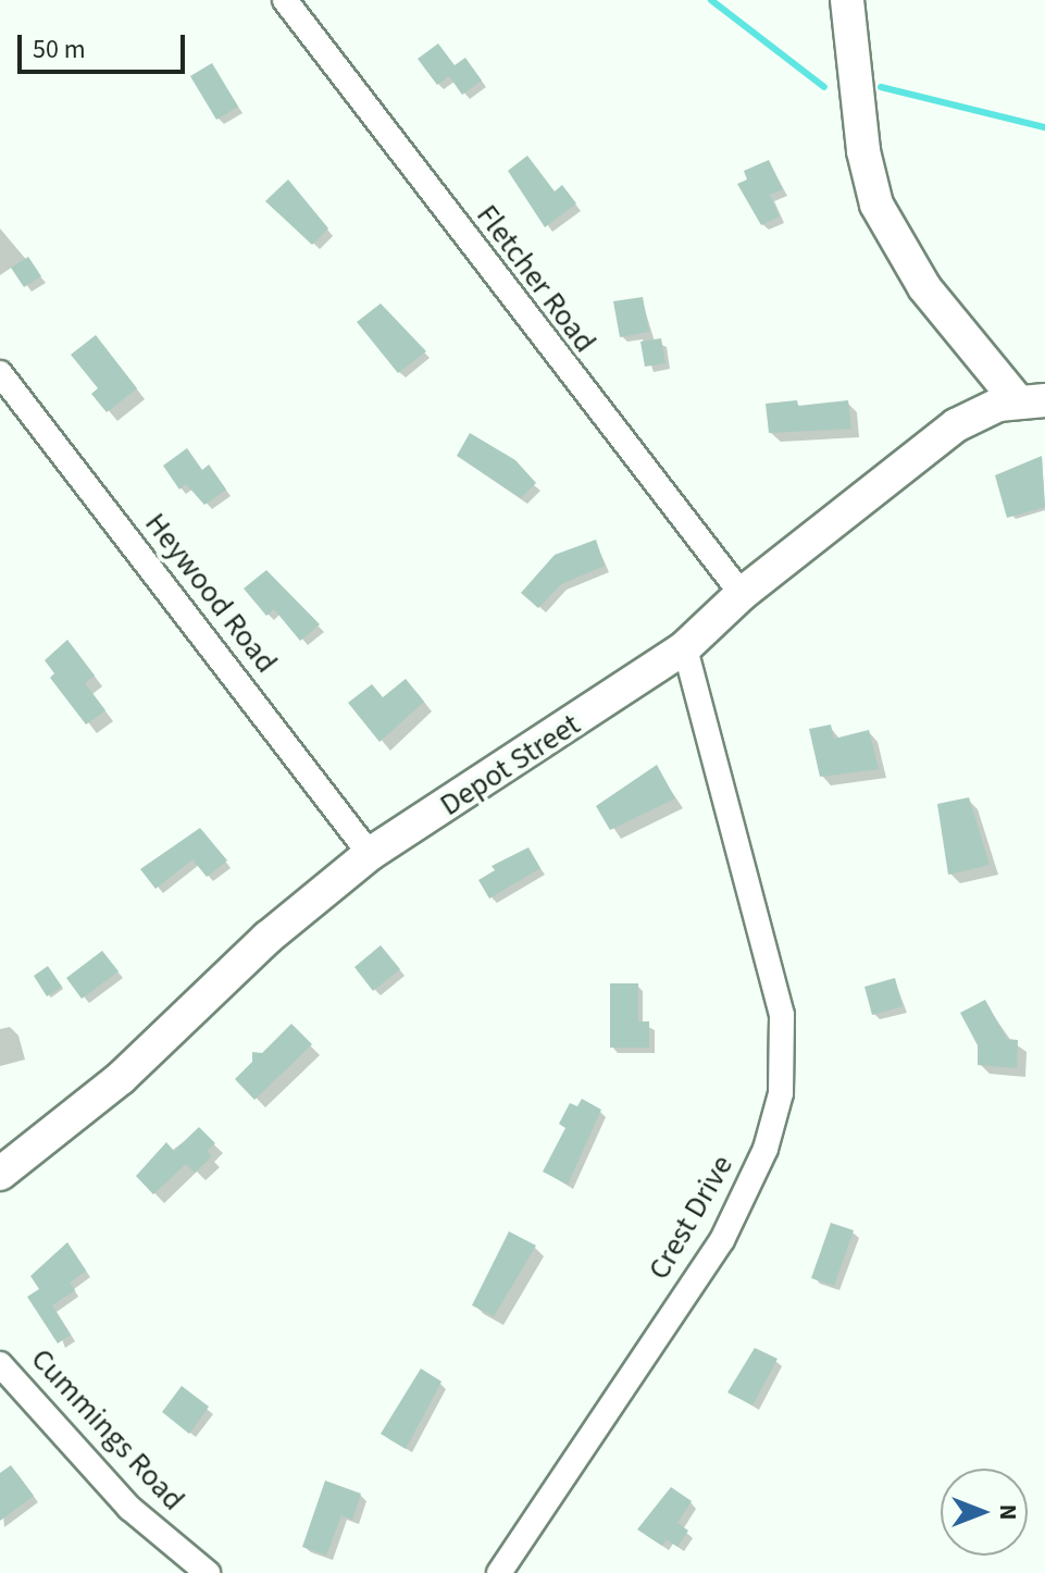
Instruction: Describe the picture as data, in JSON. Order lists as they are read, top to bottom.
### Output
{
  "streets": {
    "main road": ["Depot Street"],
    "street": [
      "Fletcher Road",
      "Heywood Road",
      "Crest Drive",
      "Cummings Road"
    ]
  },
  "crossings": [
    ["Fletcher Road", "Depot Street"],
    ["Heywood Road", "Depot Street"],
    ["Depot Street", "Crest Drive"]
  ],
  "scale_bar": "50 m",
  "north": "right"
}
